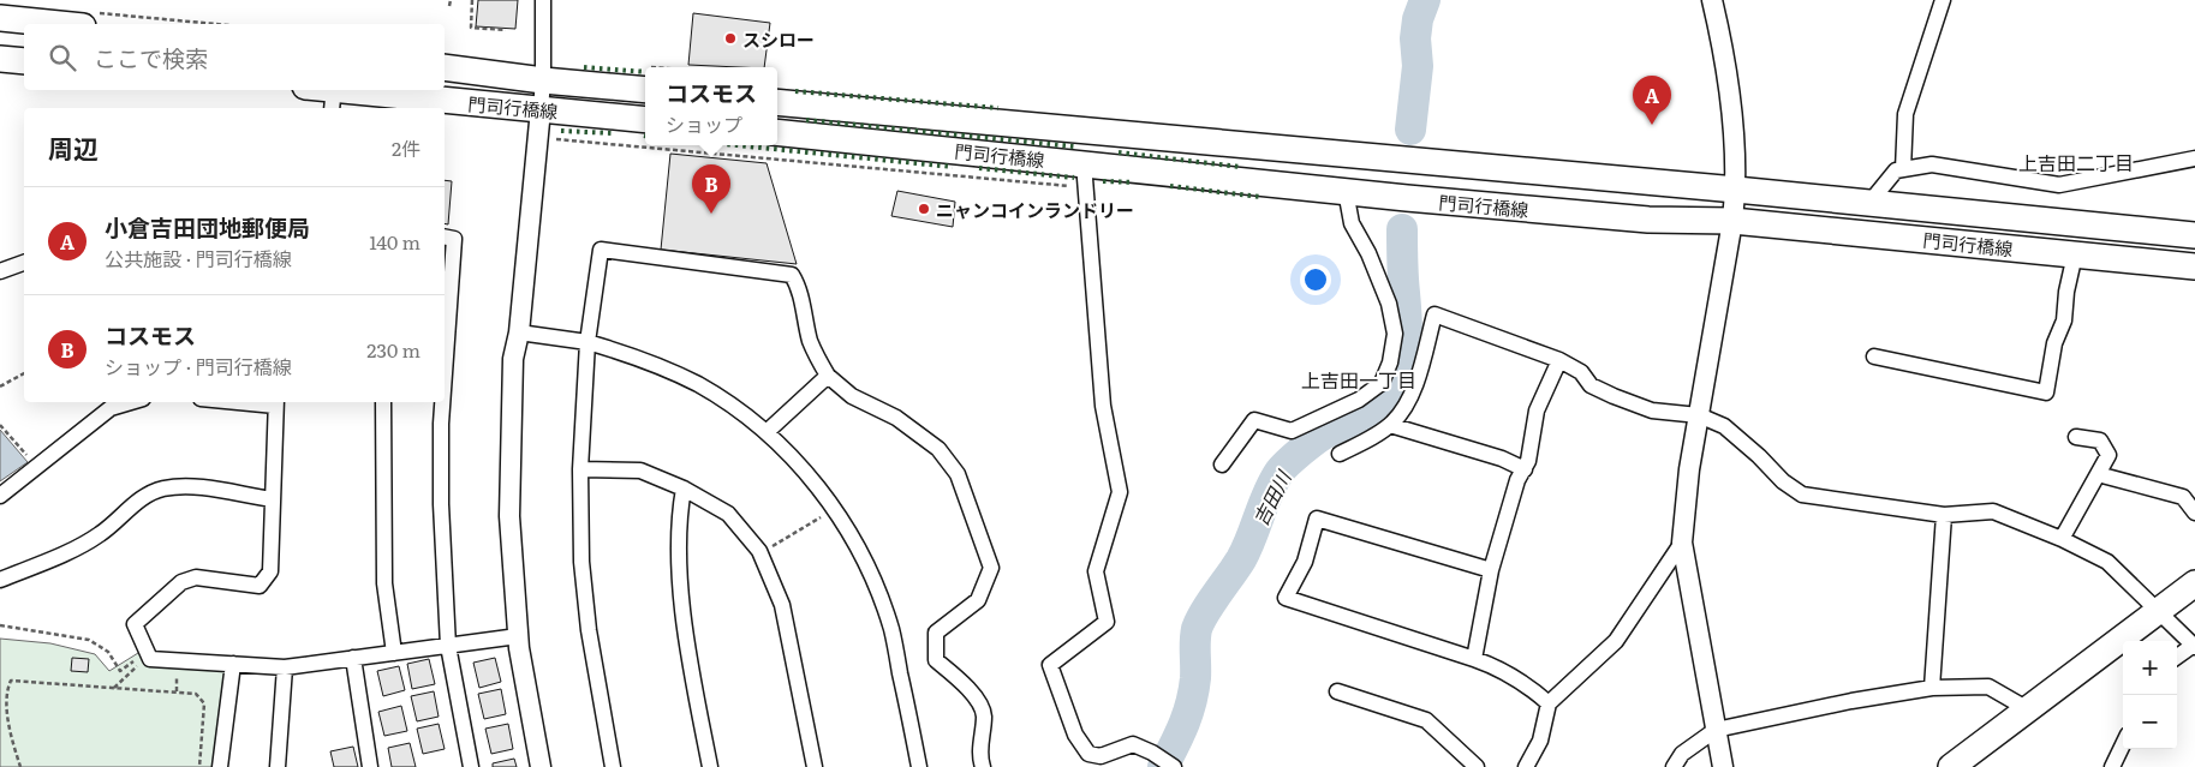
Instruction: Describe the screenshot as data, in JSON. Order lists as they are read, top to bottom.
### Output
{
  "streets": {
    "main road": ["門司行橋線"]
  },
  "districts": ["上吉田二丁目", "上吉田一丁目"],
  "water": ["吉田川"],
  "places": ["スシロー", "ニャンコインランドリー"],
  "page": {
    "search": "ここで検索",
    "popup": ["コスモス", "ショップ"],
    "pins": ["A", "B"],
    "heading": ["周辺", "2件"],
    "list": [
      {
        "mark": "A",
        "name": "小倉吉田団地郵便局",
        "note": "公共施設 · 門司行橋線",
        "value": "140 m"
      },
      {
        "mark": "B",
        "name": "コスモス",
        "note": "ショップ · 門司行橋線",
        "value": "230 m"
      }
    ],
    "map_buttons": ["+", "−"]
  }
}
